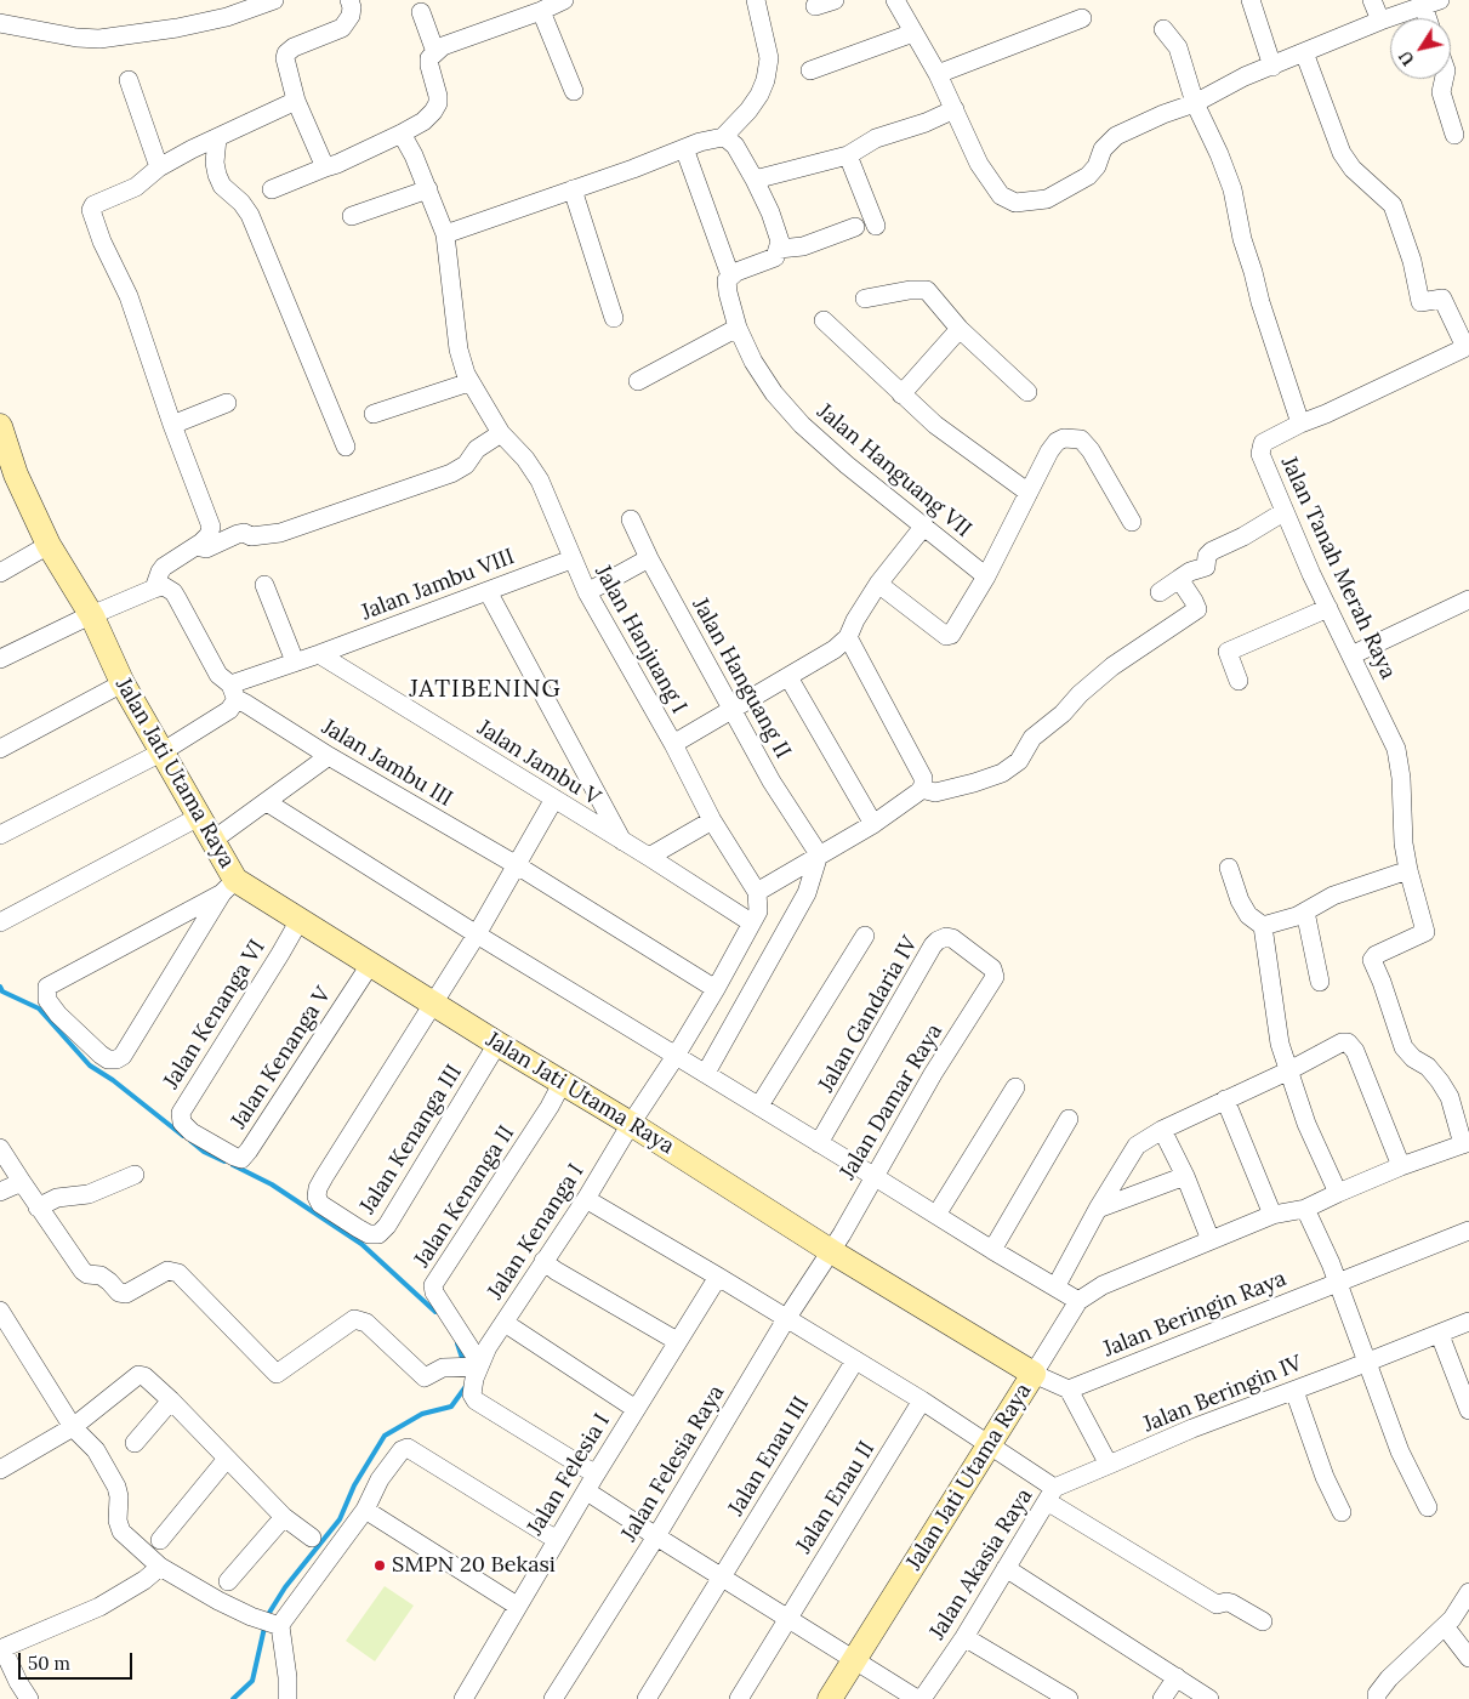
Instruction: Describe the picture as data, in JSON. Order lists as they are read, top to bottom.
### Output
{
  "streets": {
    "street": [
      "Jalan Hanguang VII",
      "Jalan Tanah Merah Raya",
      "Jalan Jambu VIII",
      "Jalan Hanjuang I",
      "Jalan Hanguang II",
      "Jalan Jambu III",
      "Jalan Jambu V",
      "Jalan Jati Utama Raya",
      "Jalan Kenanga VI",
      "Jalan Gandaria IV",
      "Jalan Kenanga V",
      "Jalan Damar Raya",
      "Jalan Kenanga III",
      "Jalan Kenanga II",
      "Jalan Kenanga I",
      "Jalan Beringin Raya",
      "Jalan Beringin IV",
      "Jalan Enau III",
      "Jalan Felesia Raya",
      "Jalan Felesia I",
      "Jalan Enau II",
      "Jalan Akasia Raya"
    ]
  },
  "crossings": [
    ["Jalan Jambu VIII", "Jalan Hanjuang I"],
    ["Jalan Jambu VIII", "Jalan Jambu V"],
    ["Jalan Jambu III", "Jalan Kenanga I"],
    ["Jalan Jambu V", "Jalan Kenanga I"],
    ["Jalan Jati Utama Raya", "Jalan Kenanga VI"],
    ["Jalan Jati Utama Raya", "Jalan Kenanga V"],
    ["Jalan Jati Utama Raya", "Jalan Damar Raya"],
    ["Jalan Jati Utama Raya", "Jalan Kenanga III"],
    ["Jalan Jati Utama Raya", "Jalan Kenanga II"],
    ["Jalan Jati Utama Raya", "Jalan Kenanga I"],
    ["Jalan Jati Utama Raya", "Jalan Felesia Raya"],
    ["Jalan Jati Utama Raya", "Jalan Akasia Raya"],
    ["Jalan Kenanga VI", "Jalan Kenanga V"],
    ["Jalan Gandaria IV", "Jalan Damar Raya"],
    ["Jalan Damar Raya", "Jalan Felesia Raya"],
    ["Jalan Kenanga II", "Jalan Kenanga I"],
    ["Jalan Kenanga I", "Jalan Akasia Raya"],
    ["Jalan Beringin IV", "Jalan Akasia Raya"],
    ["Jalan Enau III", "Jalan Akasia Raya"],
    ["Jalan Felesia Raya", "Jalan Akasia Raya"],
    ["Jalan Felesia I", "Jalan Akasia Raya"],
    ["Jalan Enau II", "Jalan Akasia Raya"]
  ],
  "districts": ["JATIBENING"],
  "places": ["SMPN 20 Bekasi"],
  "scale_bar": "50 m",
  "north": "bottom left"
}
